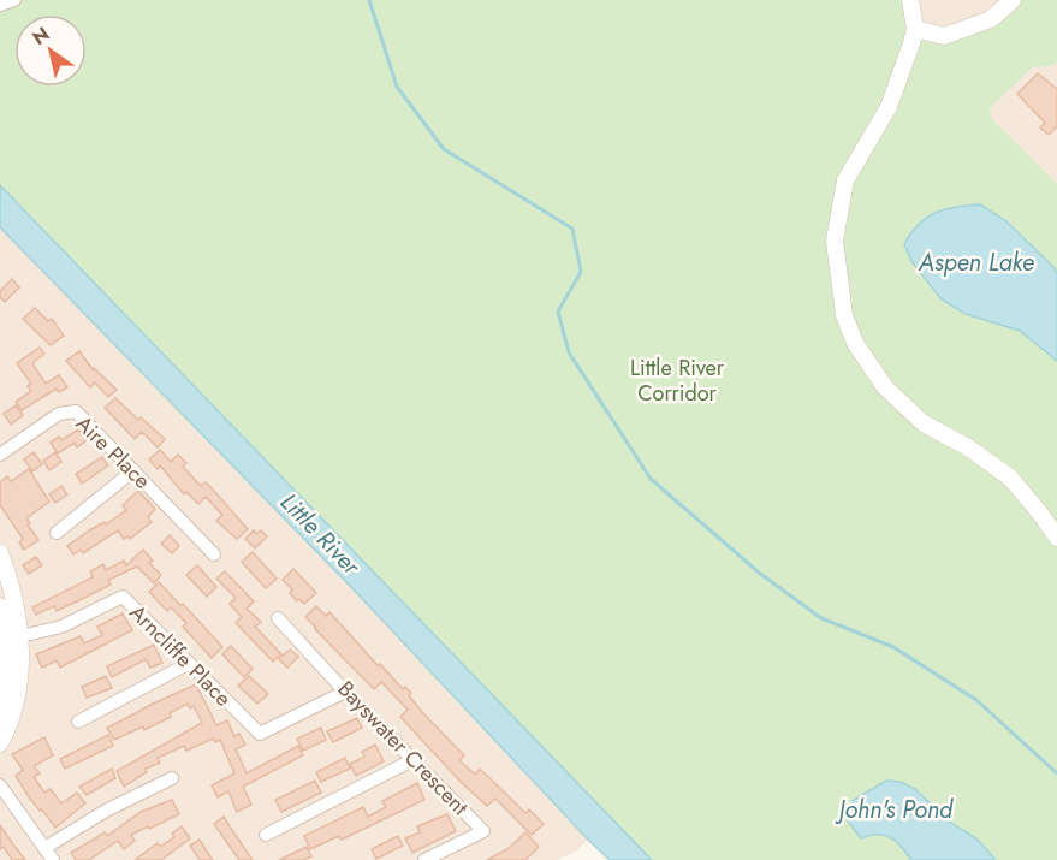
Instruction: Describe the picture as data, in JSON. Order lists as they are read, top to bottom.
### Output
{
  "streets": {
    "street": ["Aire Place", "Arncliffe Place", "Bayswater Crescent"]
  },
  "crossings": [
    ["Arncliffe Place", "Bayswater Crescent"]
  ],
  "water": ["Aspen Lake", "Little River", "John's Pond"],
  "parks": ["Little River Corridor"],
  "north": "top left"
}
